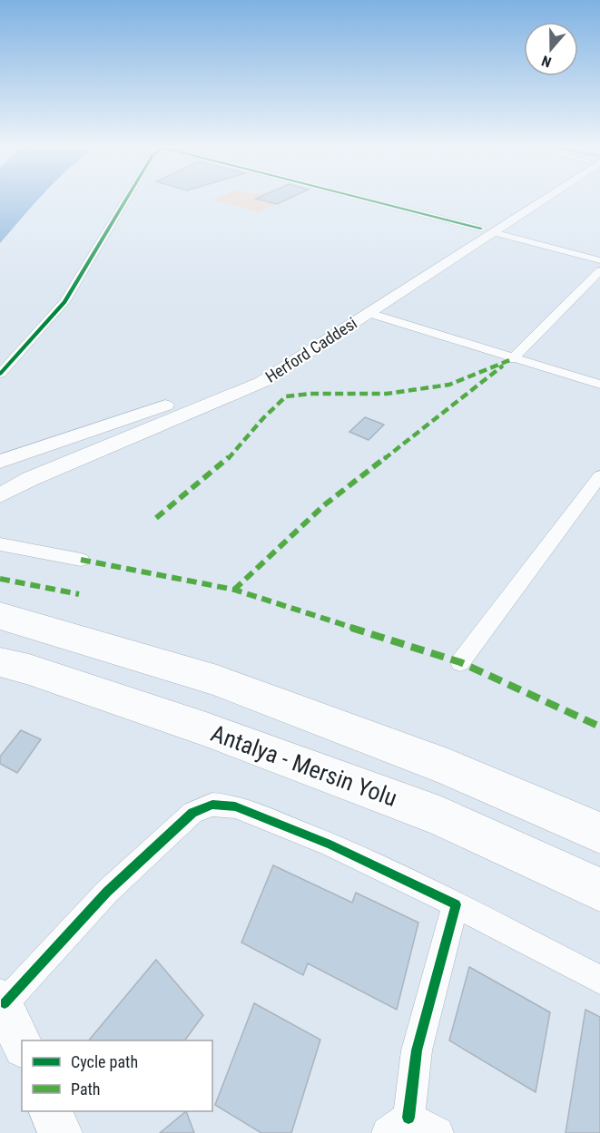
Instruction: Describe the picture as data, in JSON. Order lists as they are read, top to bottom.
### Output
{
  "streets": {
    "highway": ["Antalya - Mersin Yolu"],
    "main road": ["Herford Caddesi"]
  },
  "legend": ["Cycle path", "Path"],
  "north": "bottom"
}
